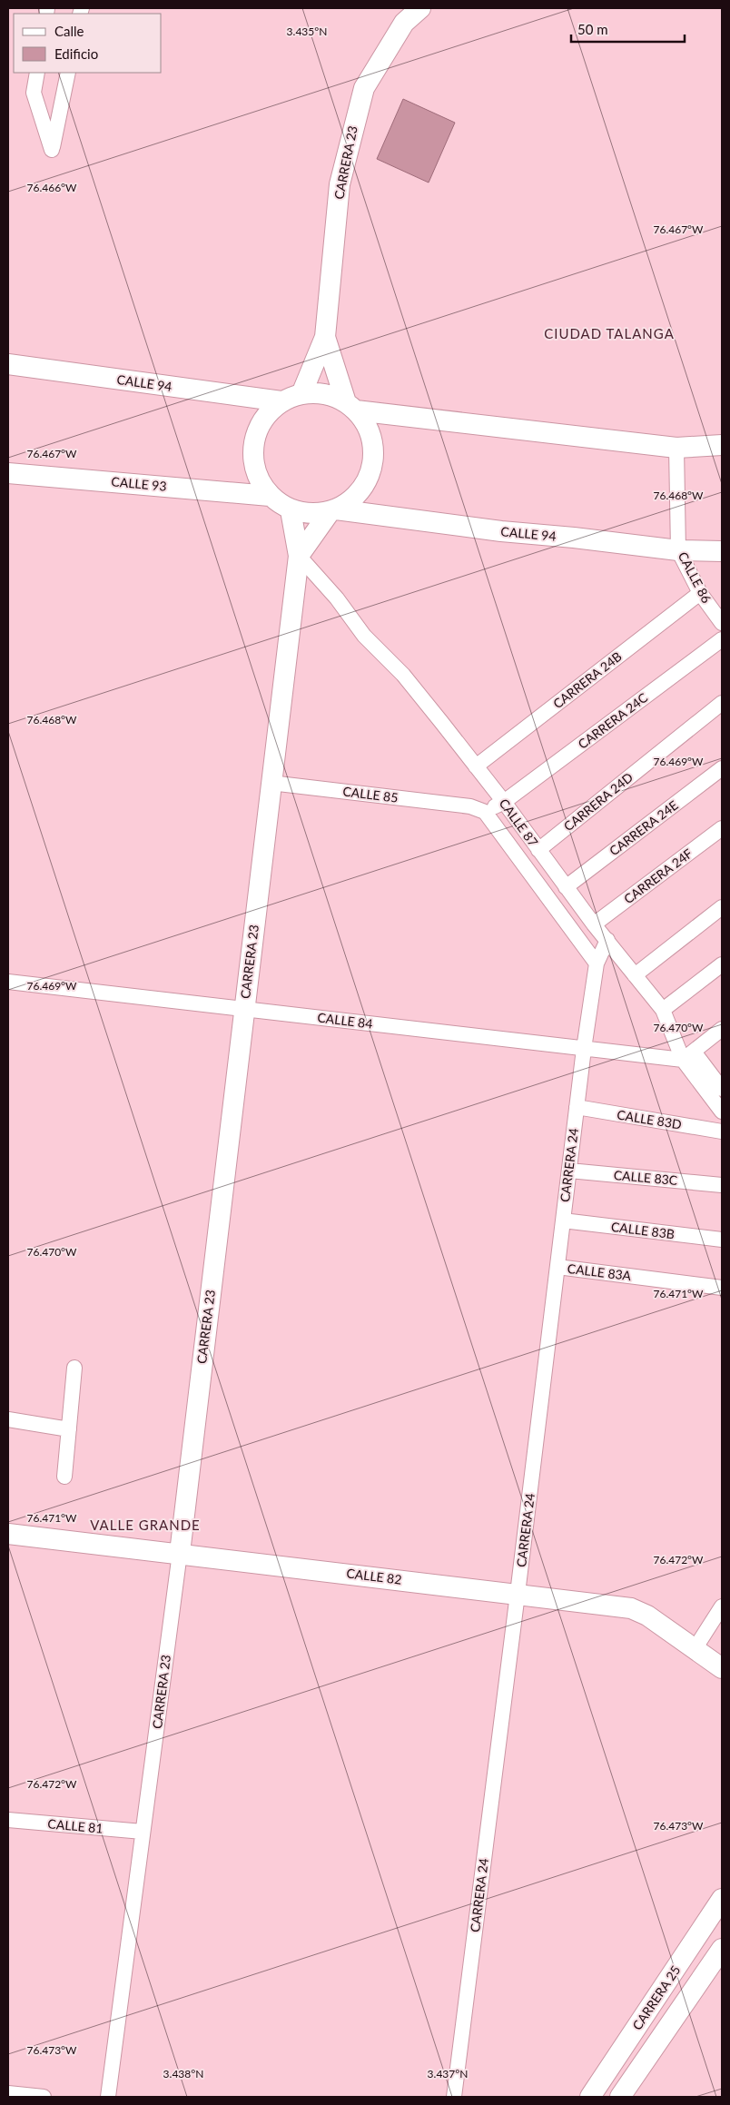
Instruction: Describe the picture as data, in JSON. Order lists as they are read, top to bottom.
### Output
{
  "streets": {
    "street": [
      "CARRERA 23",
      "CALLE 94",
      "CALLE 93",
      "CALLE 86",
      "CARRERA 24B",
      "CARRERA 24C",
      "CALLE 85",
      "CARRERA 24D",
      "CALLE 87",
      "CARRERA 24E",
      "CARRERA 24F",
      "CALLE 84",
      "CALLE 83D",
      "CARRERA 24",
      "CALLE 83C",
      "CALLE 83B",
      "CALLE 83A",
      "CALLE 82",
      "CALLE 81",
      "CARRERA 25"
    ]
  },
  "crossings": [
    ["CARRERA 23", "CALLE 94"],
    ["CARRERA 23", "CALLE 93"],
    ["CARRERA 23", "CALLE 85"],
    ["CARRERA 23", "CALLE 87"],
    ["CARRERA 23", "CALLE 84"],
    ["CARRERA 23", "CALLE 82"],
    ["CARRERA 23", "CALLE 81"],
    ["CALLE 94", "CALLE 93"],
    ["CALLE 94", "CALLE 86"],
    ["CALLE 86", "CARRERA 24B"],
    ["CARRERA 24B", "CALLE 87"],
    ["CARRERA 24C", "CALLE 85"],
    ["CARRERA 24C", "CALLE 87"],
    ["CARRERA 24D", "CALLE 87"],
    ["CALLE 87", "CARRERA 24E"],
    ["CALLE 87", "CARRERA 24F"],
    ["CALLE 87", "CALLE 84"],
    ["CALLE 87", "CARRERA 24"],
    ["CALLE 84", "CARRERA 24"],
    ["CALLE 83D", "CARRERA 24"],
    ["CARRERA 24", "CALLE 83C"],
    ["CARRERA 24", "CALLE 83B"],
    ["CARRERA 24", "CALLE 83A"],
    ["CARRERA 24", "CALLE 82"]
  ],
  "districts": ["CIUDAD TALANGA", "VALLE GRANDE"],
  "legend": ["Calle", "Edificio"],
  "scale_bar": "50 m",
  "coordinates": [
    "3.435°N",
    "76.466°W",
    "76.467°W",
    "76.468°W",
    "76.469°W",
    "76.470°W",
    "76.471°W",
    "76.472°W",
    "76.473°W",
    "3.438°N",
    "3.437°N"
  ]
}
